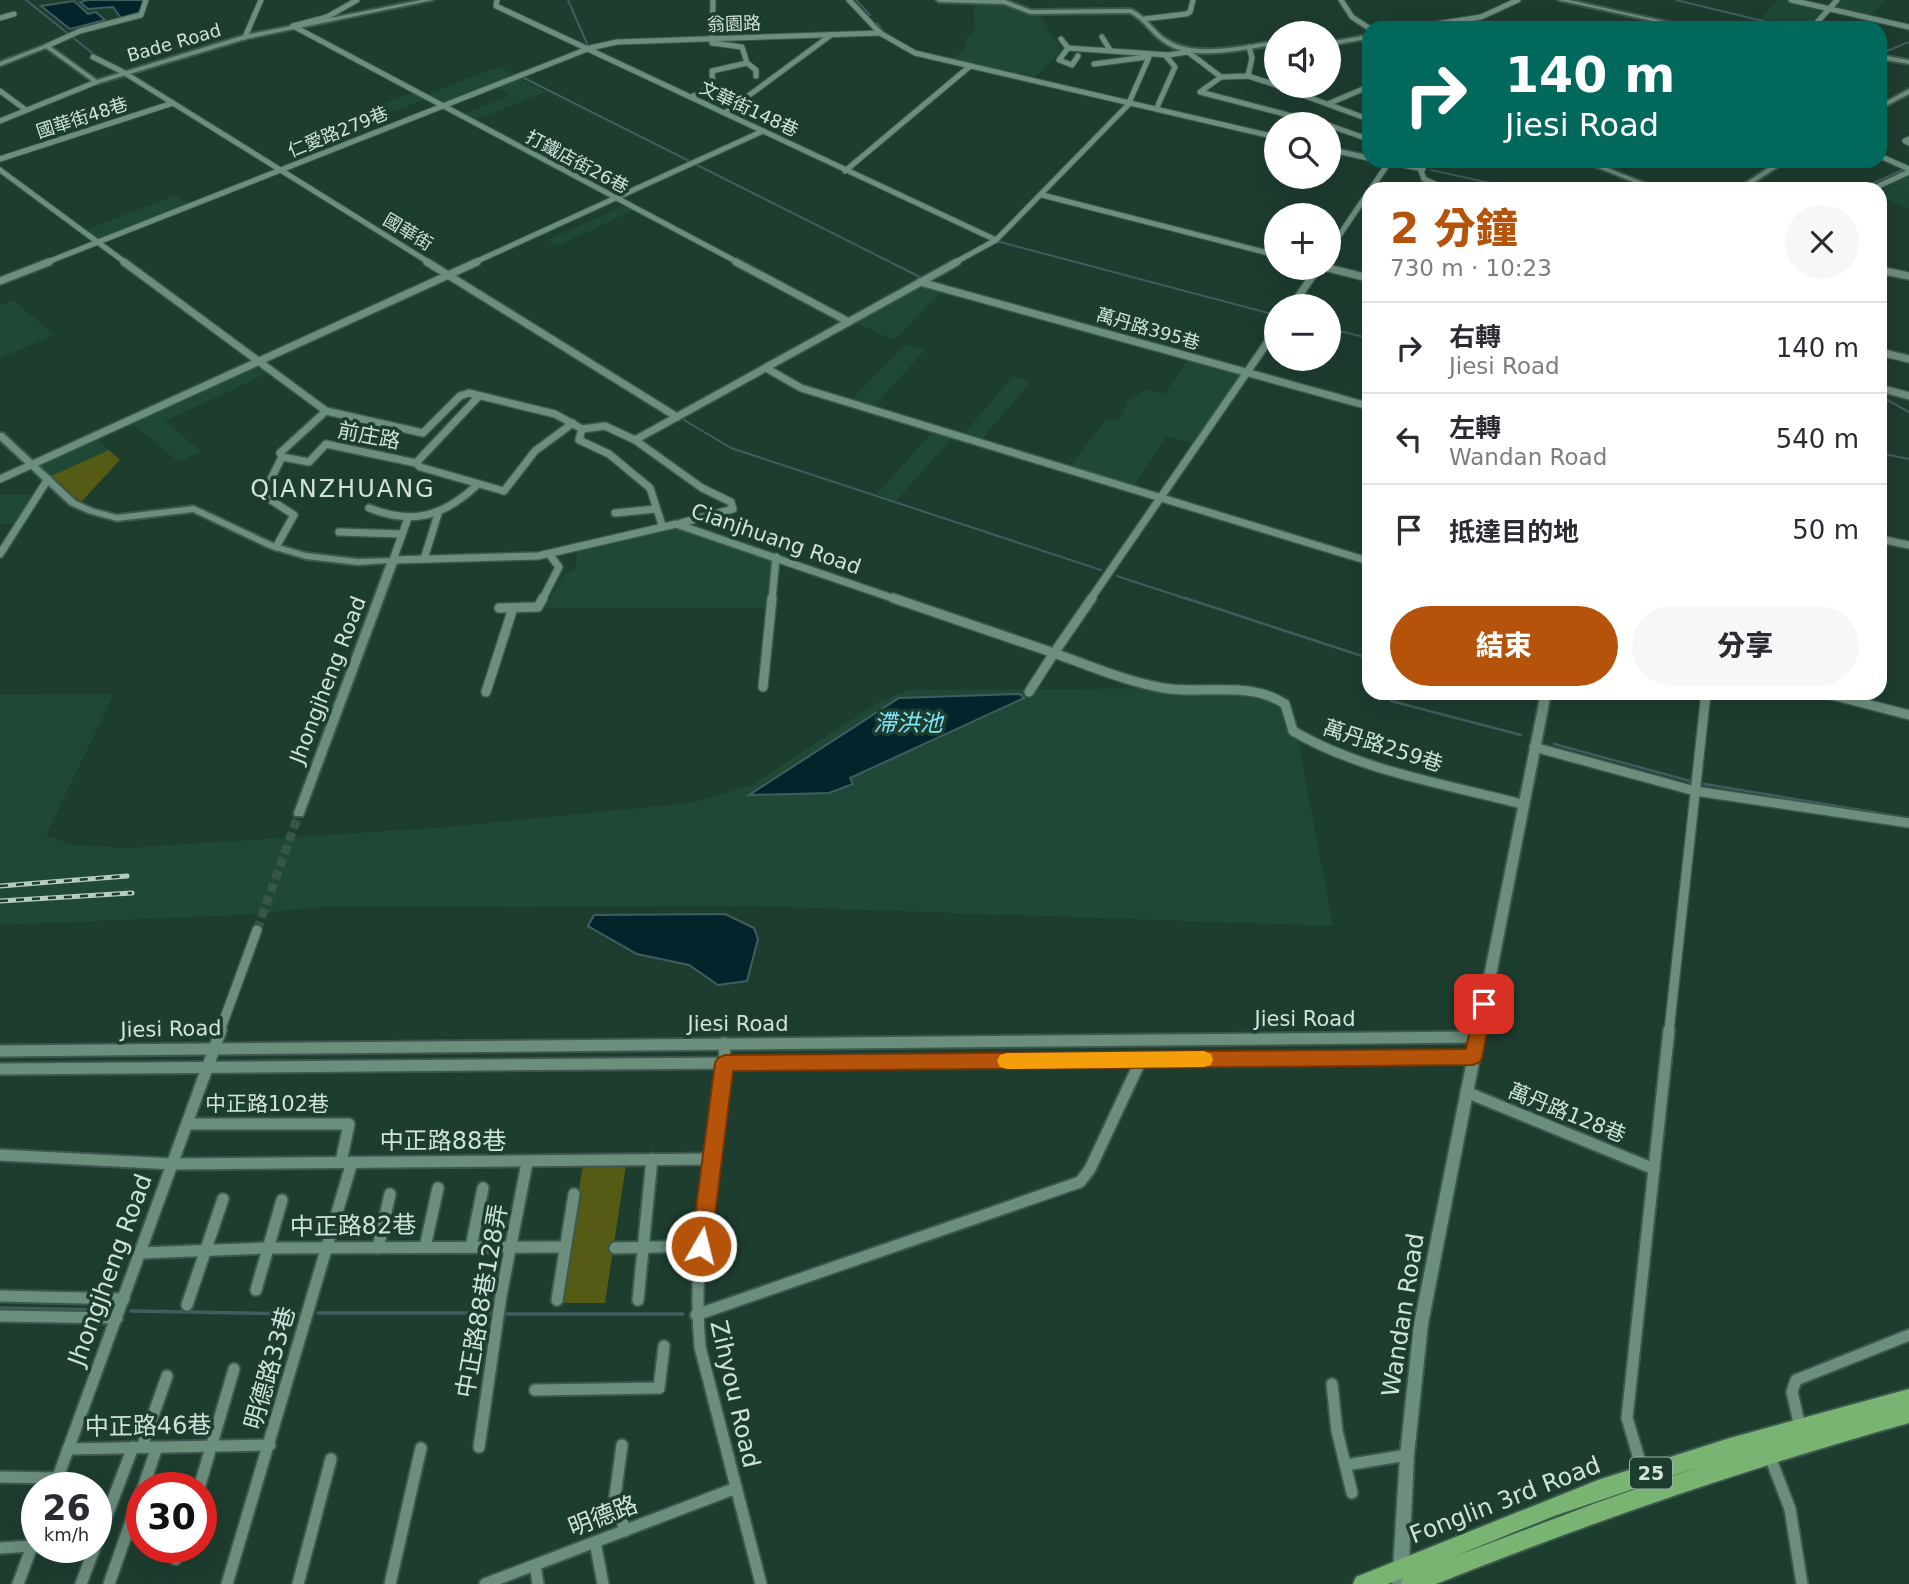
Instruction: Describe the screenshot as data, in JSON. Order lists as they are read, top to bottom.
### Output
{
  "streets": {
    "main road": ["25", "Fonglin 3rd Road"],
    "street": [
      "翁園路",
      "Bade Road",
      "文華街148巷",
      "國華街48巷",
      "仁愛路279巷",
      "打鐵店街26巷",
      "國華街",
      "萬丹路395巷",
      "前庄路",
      "Cianjhuang Road",
      "Jhongjheng Road",
      "萬丹路259巷",
      "Jiesi Road",
      "中正路102巷",
      "萬丹路128巷",
      "中正路88巷",
      "中正路82巷",
      "中正路88巷128弄",
      "Wandan Road",
      "明德路33巷",
      "Zihyou Road",
      "中正路46巷",
      "明德路"
    ]
  },
  "crossings": [
    ["翁園路", "文華街148巷"],
    ["翁園路", "仁愛路279巷"],
    ["Bade Road", "打鐵店街26巷"],
    ["Bade Road", "國華街"],
    ["文華街148巷", "仁愛路279巷"],
    ["國華街48巷", "國華街"],
    ["仁愛路279巷", "打鐵店街26巷"],
    ["仁愛路279巷", "國華街"],
    ["前庄路", "Cianjhuang Road"],
    ["Cianjhuang Road", "Jhongjheng Road"],
    ["Cianjhuang Road", "萬丹路259巷"],
    ["Jhongjheng Road", "Jiesi Road"],
    ["Jhongjheng Road", "中正路102巷"],
    ["Jhongjheng Road", "中正路88巷"],
    ["Jhongjheng Road", "中正路82巷"],
    ["Jhongjheng Road", "中正路46巷"],
    ["Jiesi Road", "Wandan Road"],
    ["Jiesi Road", "Zihyou Road"],
    ["中正路102巷", "中正路88巷"],
    ["中正路102巷", "明德路33巷"],
    ["萬丹路128巷", "Wandan Road"],
    ["中正路88巷", "中正路88巷128弄"],
    ["中正路88巷", "明德路33巷"],
    ["中正路88巷", "Zihyou Road"],
    ["中正路82巷", "中正路88巷128弄"],
    ["中正路82巷", "明德路33巷"],
    ["Wandan Road", "Fonglin 3rd Road"],
    ["明德路33巷", "中正路46巷"],
    ["Zihyou Road", "明德路"]
  ],
  "districts": ["QIANZHUANG"],
  "water": ["滯洪池"],
  "page": {
    "map_buttons": ["+", "−"],
    "turn": ["140 m", "Jiesi Road"],
    "heading": ["2 分鐘", "730 m · 10:23"],
    "list": [
      {
        "name": "右轉",
        "note": "Jiesi Road",
        "value": "140 m"
      },
      {
        "name": "左轉",
        "note": "Wandan Road",
        "value": "540 m"
      },
      {
        "name": "抵達目的地",
        "value": "50 m"
      }
    ],
    "buttons": ["結束", "分享"],
    "speed": "26 km/h",
    "limit": "30"
  }
}
